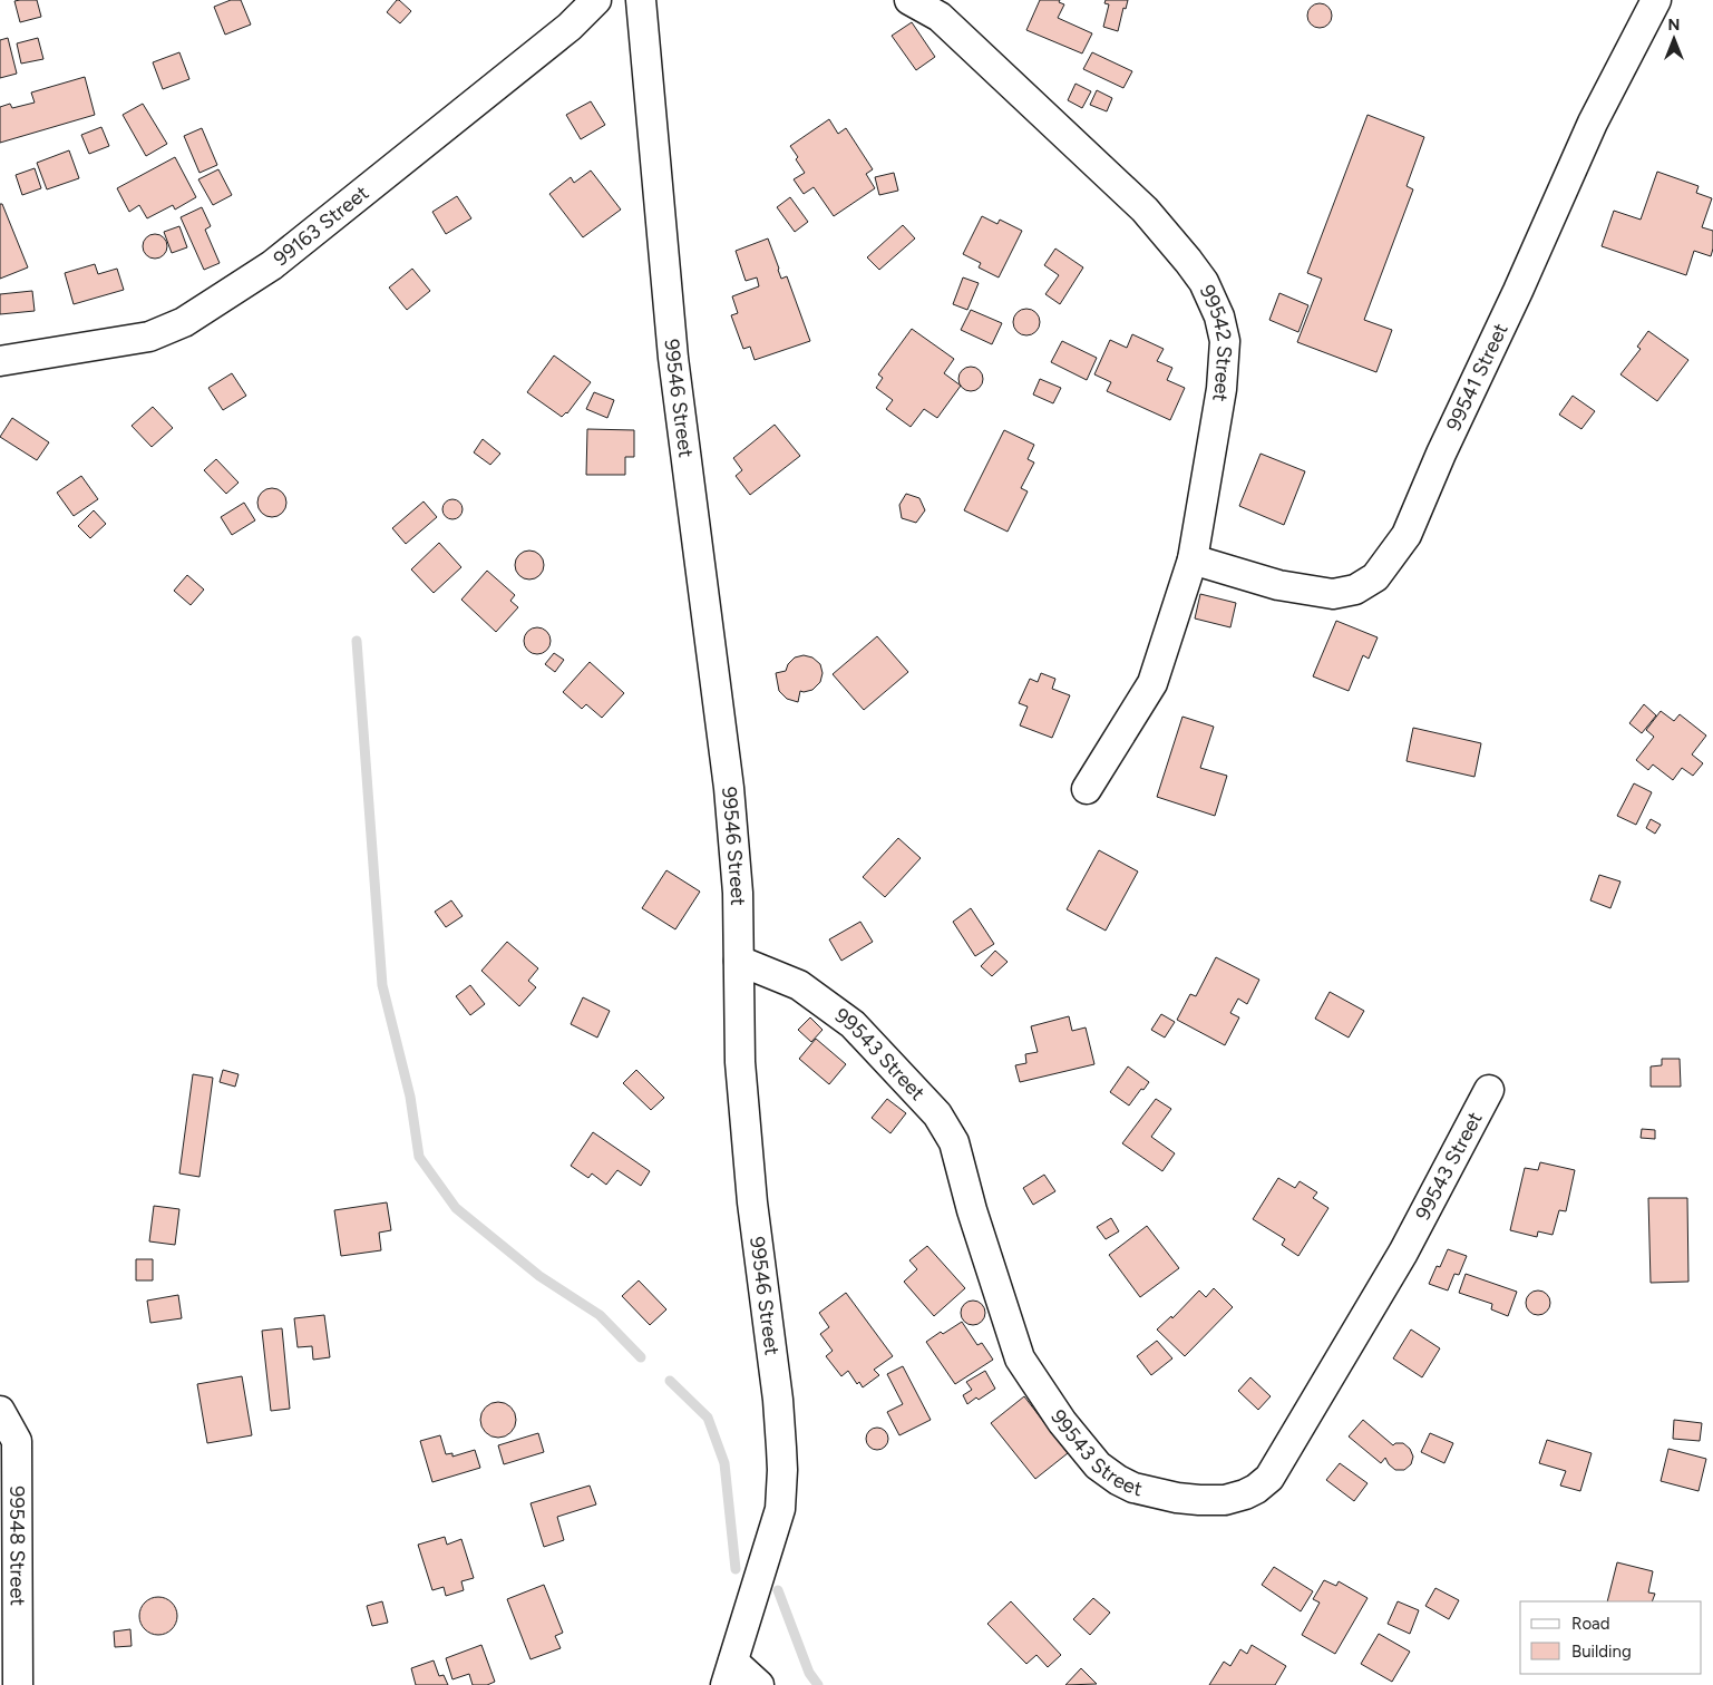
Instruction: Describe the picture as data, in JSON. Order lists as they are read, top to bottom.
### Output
{
  "streets": {
    "street": [
      "99163 Street",
      "99542 Street",
      "99541 Street",
      "99546 Street",
      "99543 Street",
      "99548 Street"
    ]
  },
  "crossings": [
    ["99542 Street", "99541 Street"],
    ["99546 Street", "99543 Street"]
  ],
  "legend": ["Road", "Building"],
  "north": "top"
}
